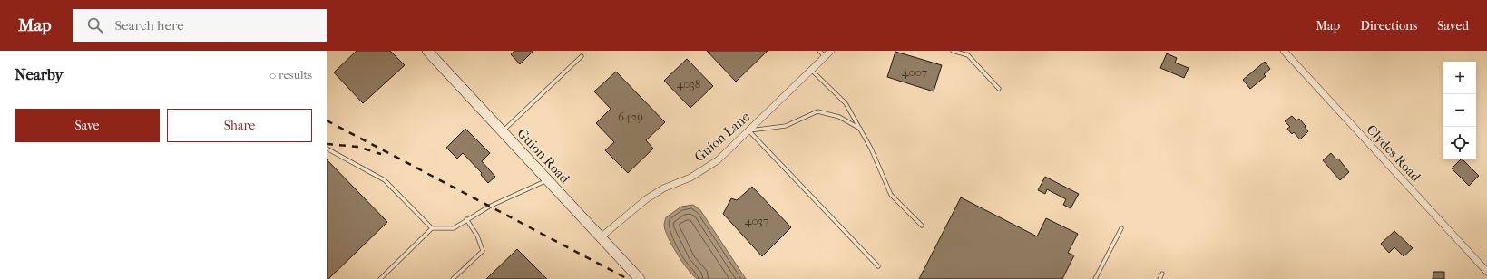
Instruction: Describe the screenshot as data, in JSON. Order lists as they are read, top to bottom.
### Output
{
  "streets": {
    "street": ["Guion Lane", "Clydes Road", "Guion Road"]
  },
  "crossings": [
    ["Guion Lane", "Guion Road"]
  ],
  "house_numbers": [
    "4007",
    "4038",
    "6429",
    "4037"
  ],
  "page": {
    "header": "Map",
    "search": "Search here",
    "nav": ["Map", "Directions", "Saved"],
    "heading": ["Nearby", "0 results"],
    "map_buttons": ["+", "−"],
    "buttons": ["Save", "Share"]
  }
}
